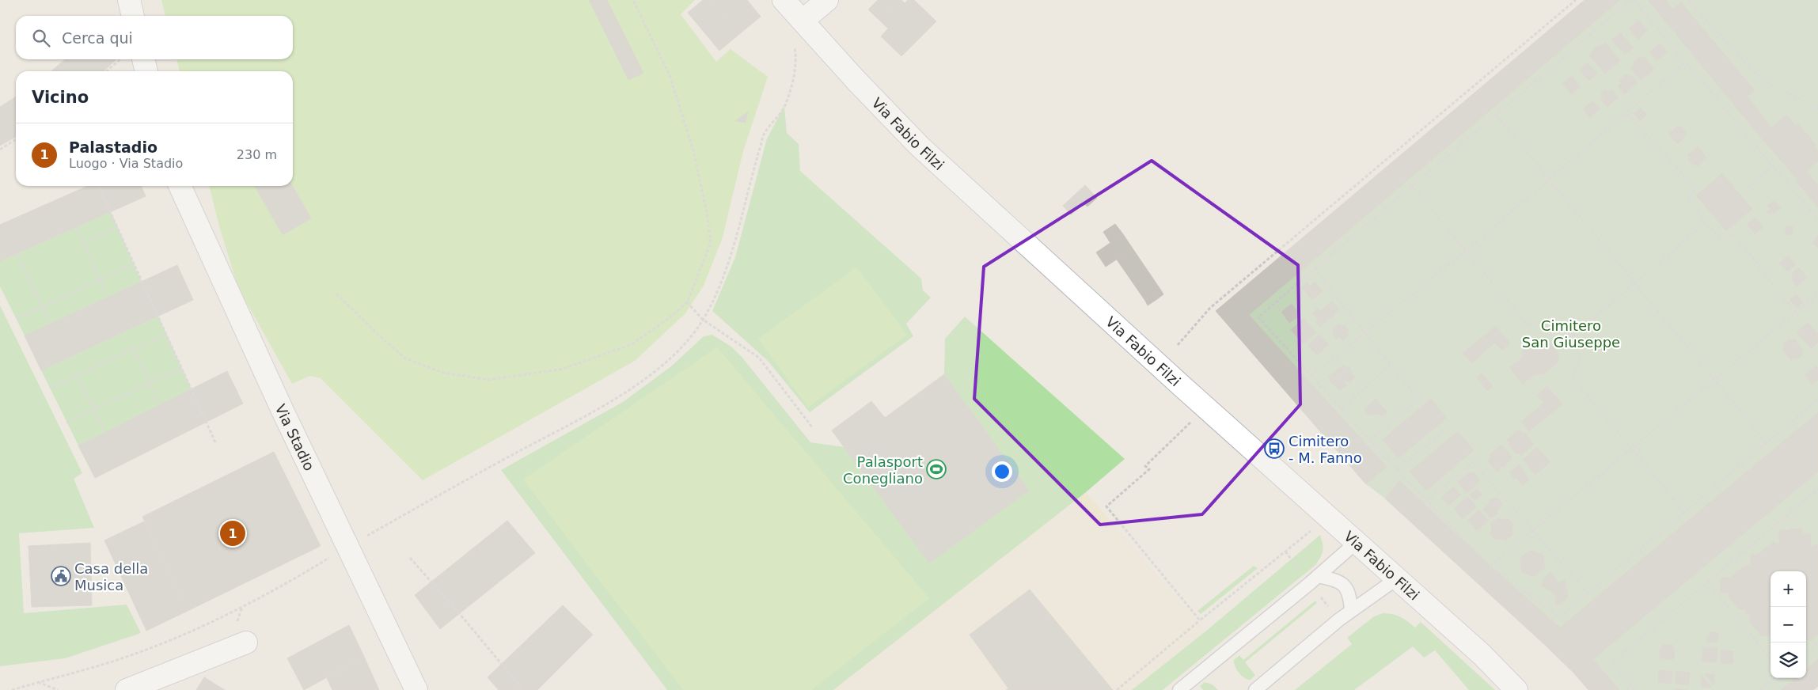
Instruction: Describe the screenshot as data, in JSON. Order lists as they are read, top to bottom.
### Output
{
  "streets": {
    "street": ["Via Fabio Filzi", "Via Stadio"]
  },
  "parks": ["Cimitero San Giuseppe"],
  "places": {
    "bus stop": ["Cimitero - M. Fanno"],
    "sports": ["Palasport Conegliano"],
    "public building": ["Casa della Musica"]
  },
  "page": {
    "search": "Cerca qui",
    "heading": "Vicino",
    "list": [
      {
        "mark": "1",
        "name": "Palastadio",
        "note": "Luogo · Via Stadio",
        "value": "230 m"
      }
    ],
    "pins": "1",
    "map_buttons": ["+", "−"]
  }
}
